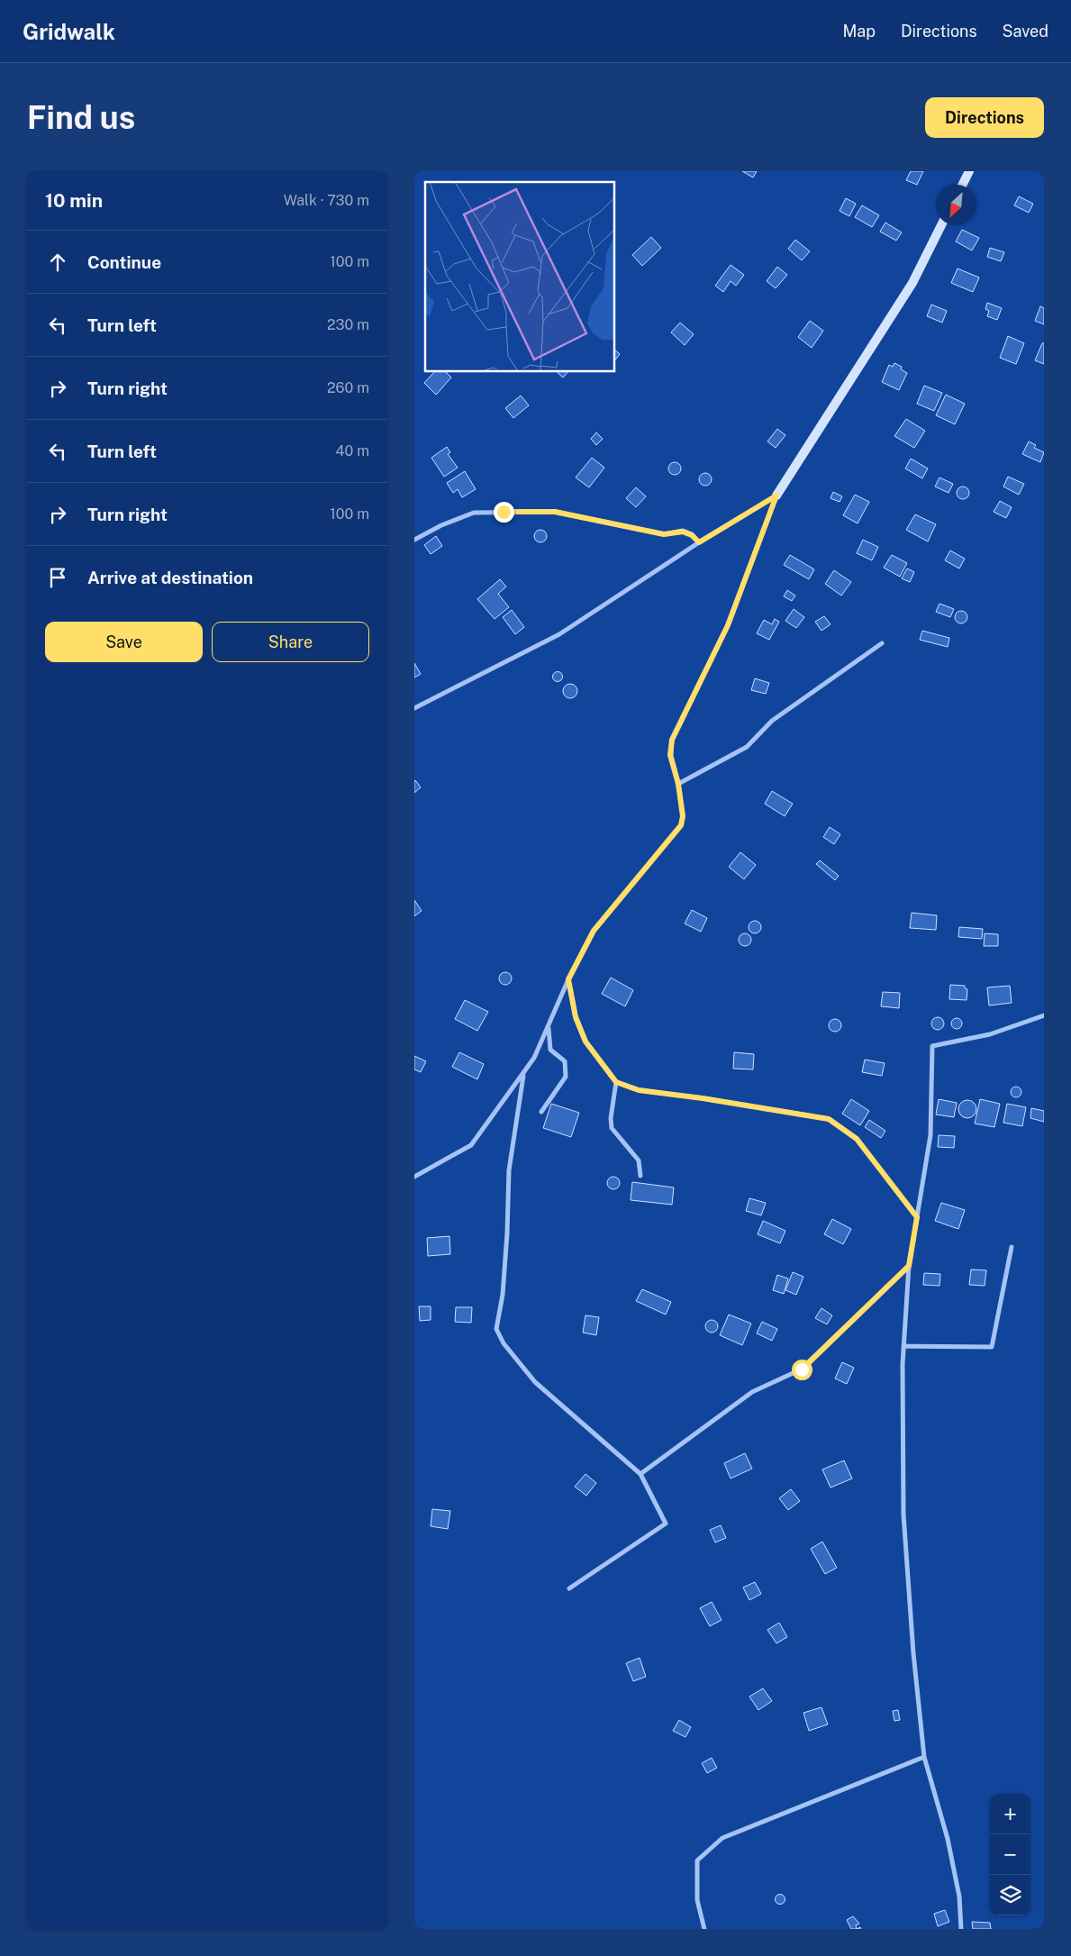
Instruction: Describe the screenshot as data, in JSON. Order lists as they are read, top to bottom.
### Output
{
  "north": "bottom left",
  "page": {
    "header": "Gridwalk",
    "nav": ["Map", "Directions", "Saved"],
    "buttons": [
      "Directions",
      ["Save", "Share"]
    ],
    "title": "Find us",
    "heading": ["10 min", "Walk · 730 m"],
    "list": [
      ["Continue", "100 m"],
      ["Turn left", "230 m"],
      ["Turn right", "260 m"],
      ["Turn left", "40 m"],
      ["Turn right", "100 m"],
      "Arrive at destination"
    ],
    "map_buttons": ["+", "−"]
  }
}
